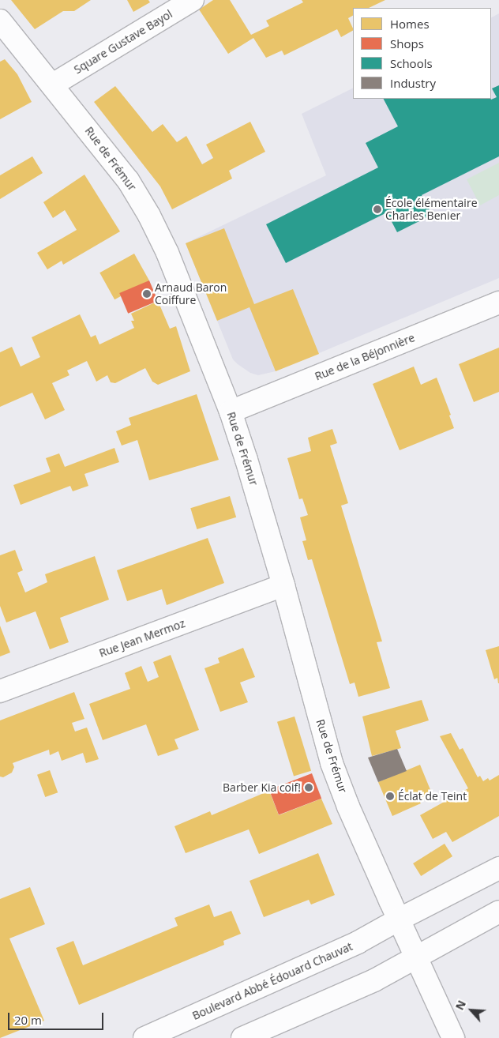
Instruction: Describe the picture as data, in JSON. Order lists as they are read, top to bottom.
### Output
{
  "streets": {
    "street": [
      "Square Gustave Bayol",
      "Rue de Frémur",
      "Rue de la Béjonnière",
      "Rue Jean Mermoz",
      "Boulevard Abbé Édouard Chauvat"
    ]
  },
  "crossings": [
    ["Square Gustave Bayol", "Rue de Frémur"],
    ["Rue de Frémur", "Rue de la Béjonnière"],
    ["Rue de Frémur", "Rue Jean Mermoz"],
    ["Rue de Frémur", "Boulevard Abbé Édouard Chauvat"]
  ],
  "places": [
    "École élémentaire Charles Benier",
    "Arnaud Baron Coiffure",
    "Barber Kia coif!",
    "Éclat de Teint"
  ],
  "legend": [
    "Homes",
    "Shops",
    "Schools",
    "Industry"
  ],
  "scale_bar": "20 m",
  "north": "top left"
}
